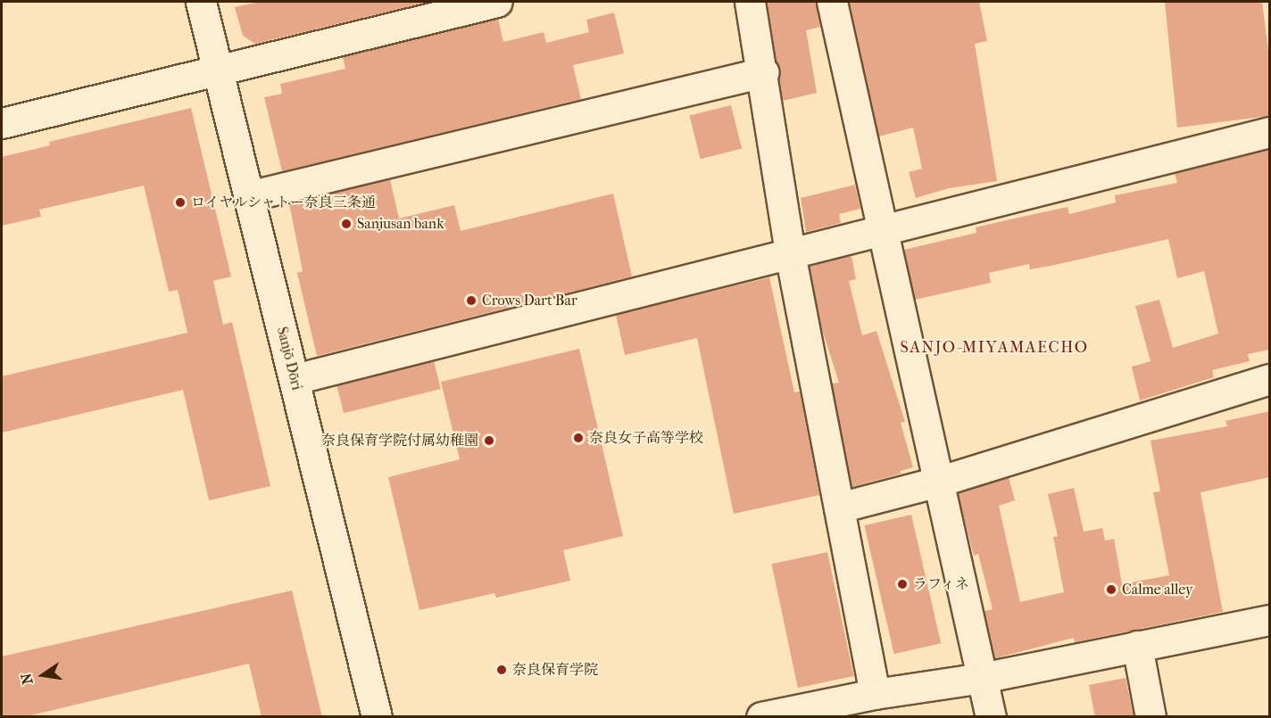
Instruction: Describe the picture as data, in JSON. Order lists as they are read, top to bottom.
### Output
{
  "streets": {
    "street": ["Sanjō Dōri"]
  },
  "districts": ["SANJO-MIYAMAECHO"],
  "places": [
    "ロイヤルシャトー奈良三条通",
    "Sanjusan bank",
    "Crows Dart Bar",
    "奈良女子高等学校",
    "奈良保育学院付属幼稚園",
    "ラフィネ",
    "Calme alley",
    "奈良保育学院"
  ],
  "north": "left"
}
